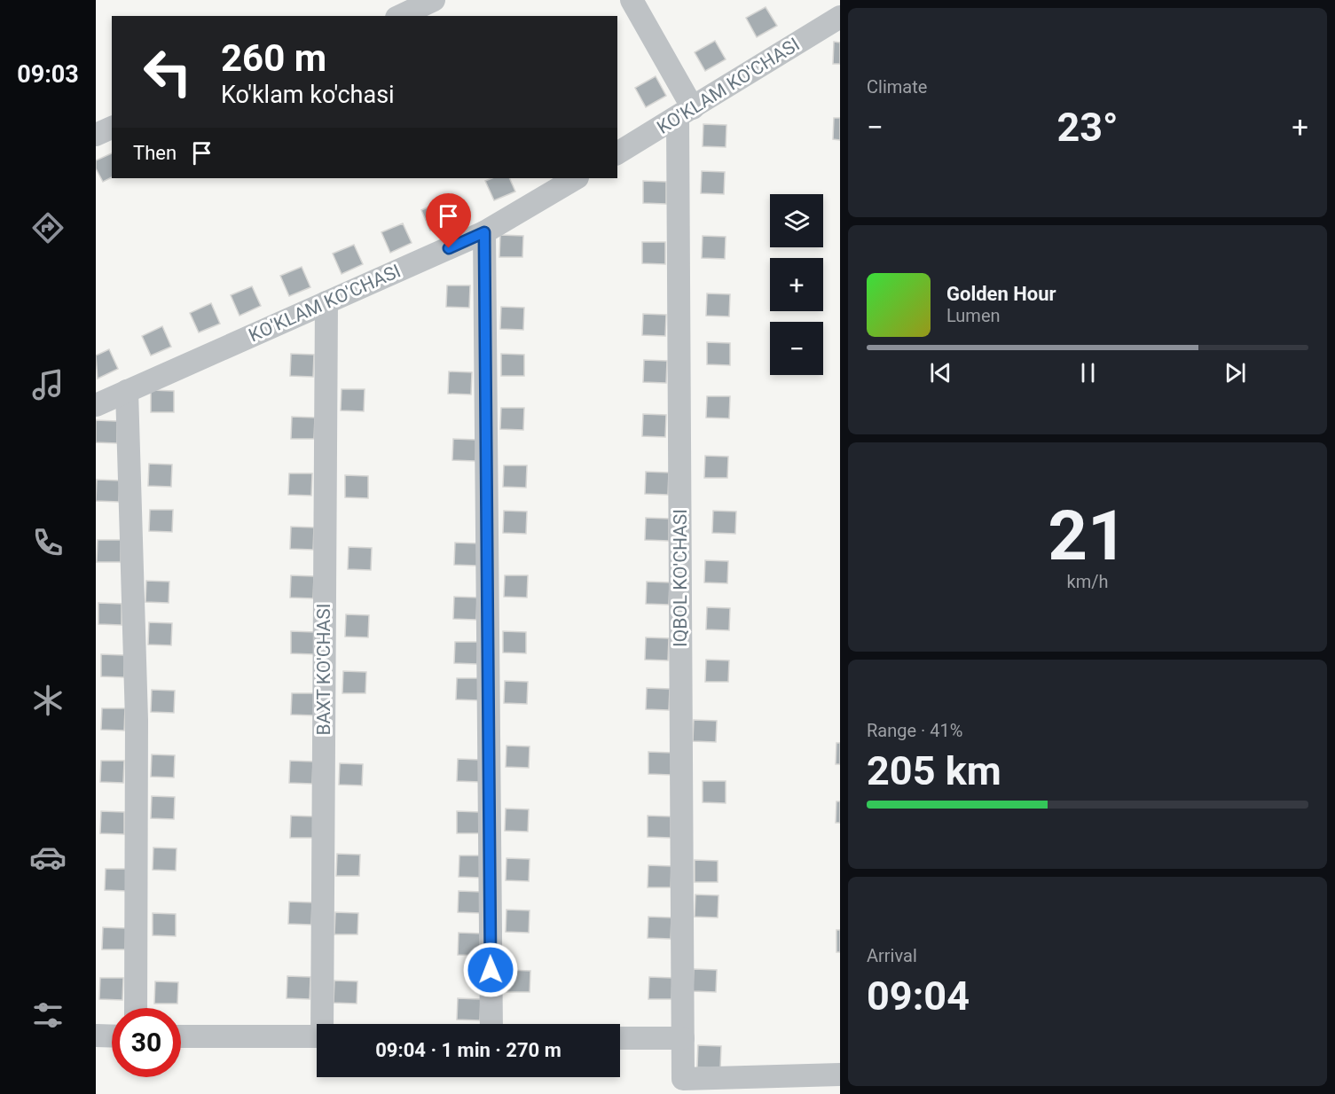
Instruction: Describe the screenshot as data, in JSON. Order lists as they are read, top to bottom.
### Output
{
  "streets": {
    "street": ["KO'KLAM KO'CHASI", "IQBOL KO'CHASI", "BAXT KO'CHASI"]
  },
  "crossings": [
    ["KO'KLAM KO'CHASI", "IQBOL KO'CHASI"],
    ["KO'KLAM KO'CHASI", "BAXT KO'CHASI"]
  ],
  "page": {
    "tabs": "09:03",
    "tile": [
      "Climate",
      ["21", "km/h"],
      ["Range · 41%", "205 km"],
      ["Arrival", "09:04"]
    ],
    "turn": ["260 m", "Ko'klam ko'chasi"],
    "heat": ["−", "23°", "+"],
    "then": "Then",
    "map_buttons": ["+", "−"],
    "song": ["Golden Hour", "Lumen"],
    "limit": "30",
    "trip": "09:04 · 1 min · 270 m"
  }
}
